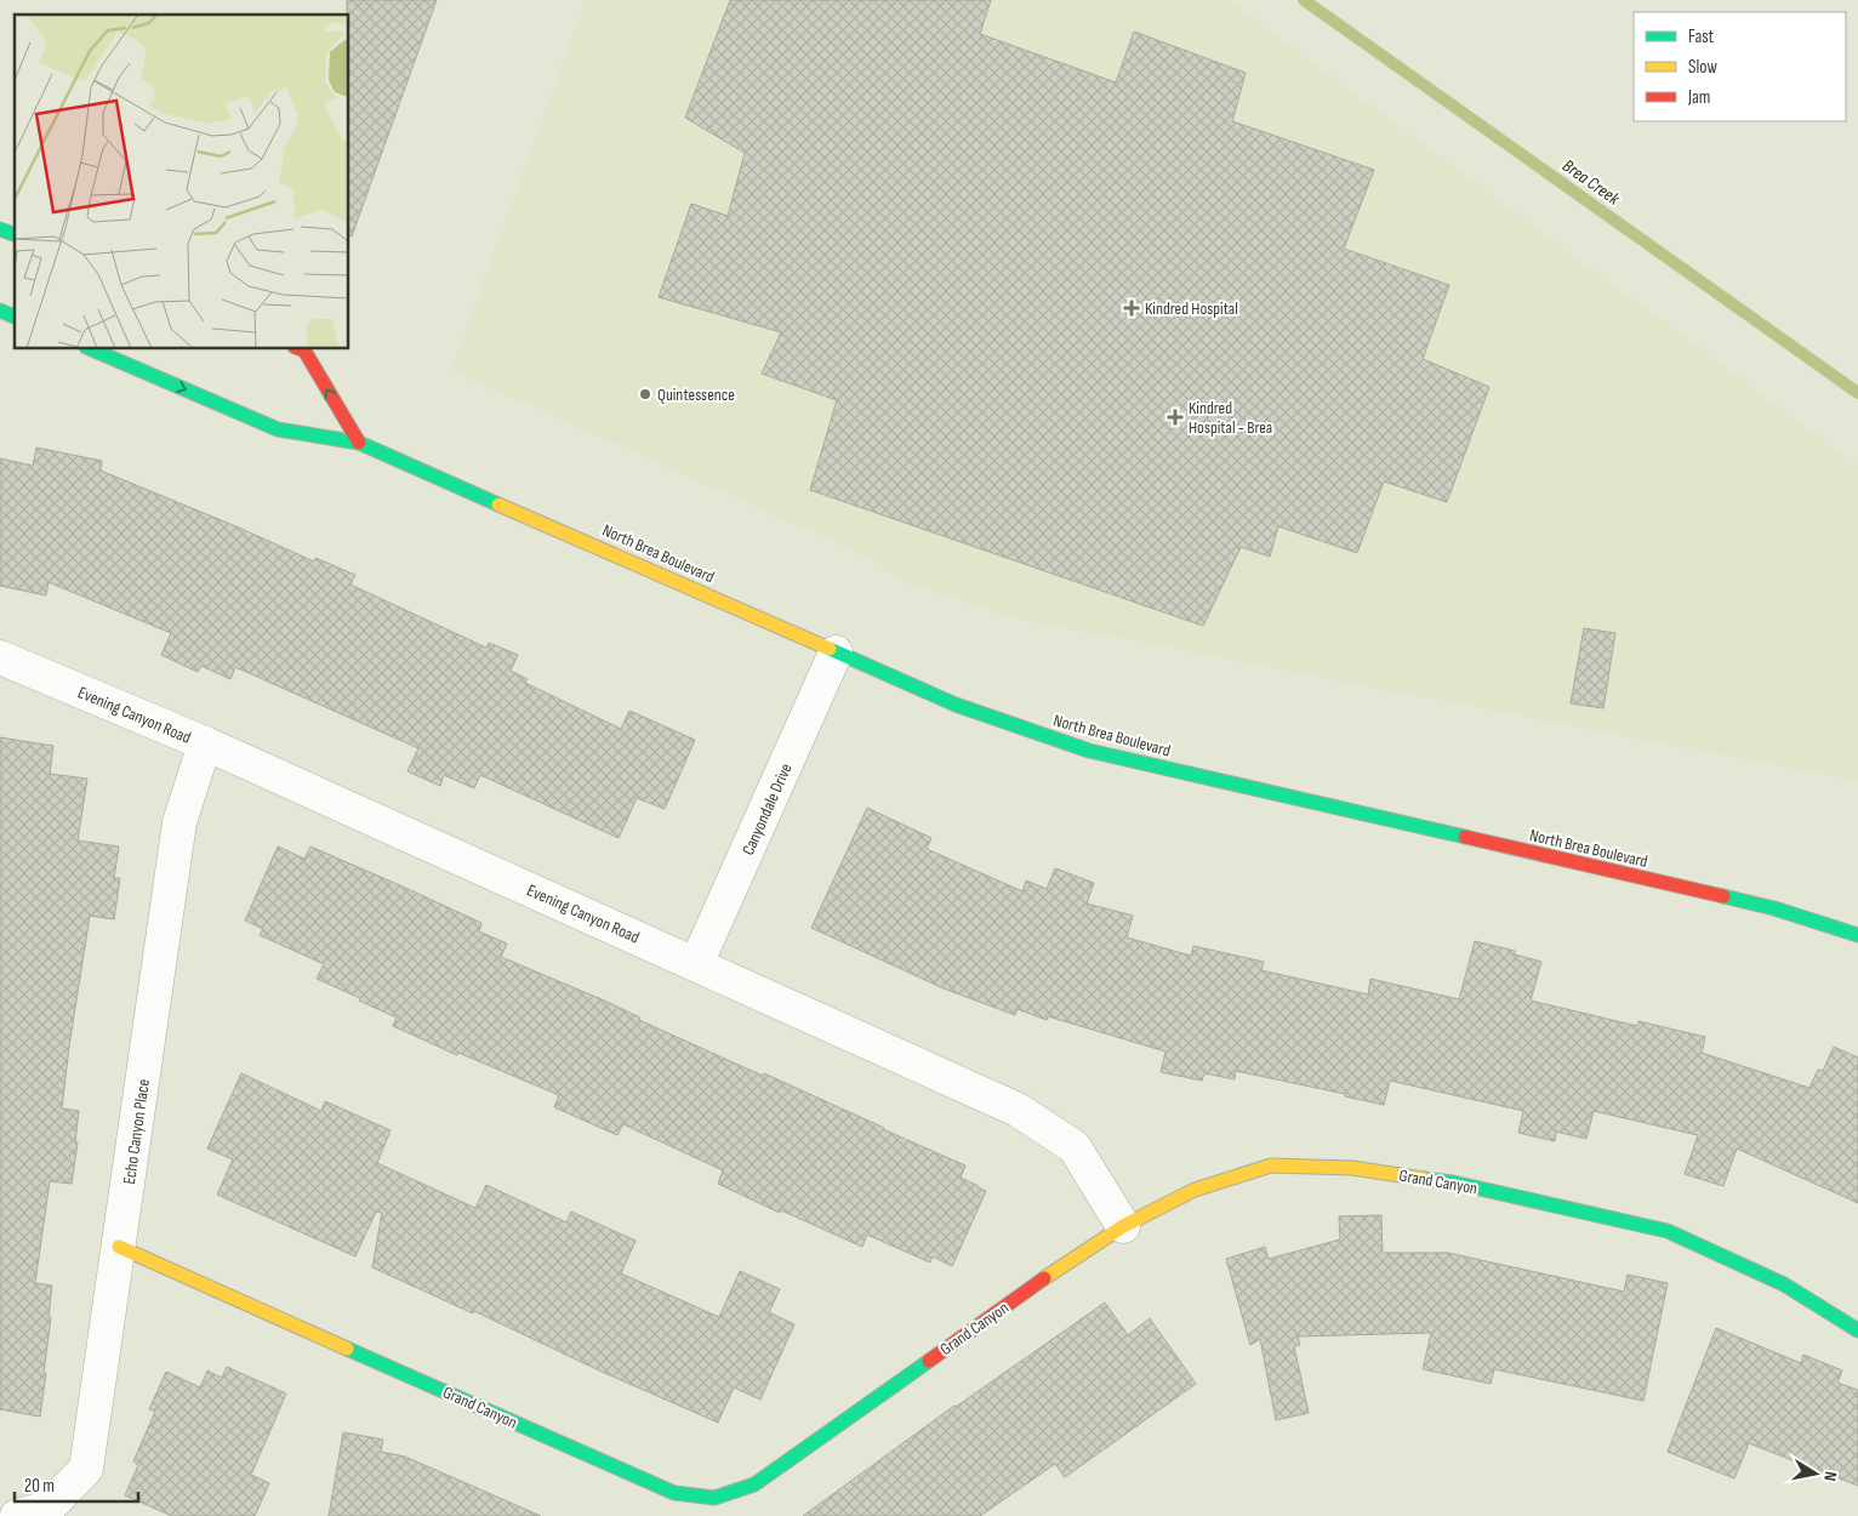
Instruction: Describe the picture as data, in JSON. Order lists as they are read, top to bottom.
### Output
{
  "streets": {
    "main road": ["North Brea Boulevard", "Grand Canyon"],
    "street": ["Evening Canyon Road", "Canyondale Drive", "Echo Canyon Place"]
  },
  "crossings": [
    ["North Brea Boulevard", "Canyondale Drive"],
    ["Evening Canyon Road", "Canyondale Drive"],
    ["Evening Canyon Road", "Echo Canyon Place"],
    ["Evening Canyon Road", "Grand Canyon"],
    ["Echo Canyon Place", "Grand Canyon"]
  ],
  "water": ["Brea Creek"],
  "places": {
    "health": ["Kindred Hospital", "Kindred Hospital - Brea"],
    "other": ["Quintessence"]
  },
  "legend": ["Fast", "Slow", "Jam"],
  "scale_bar": "20 m",
  "north": "right"
}
